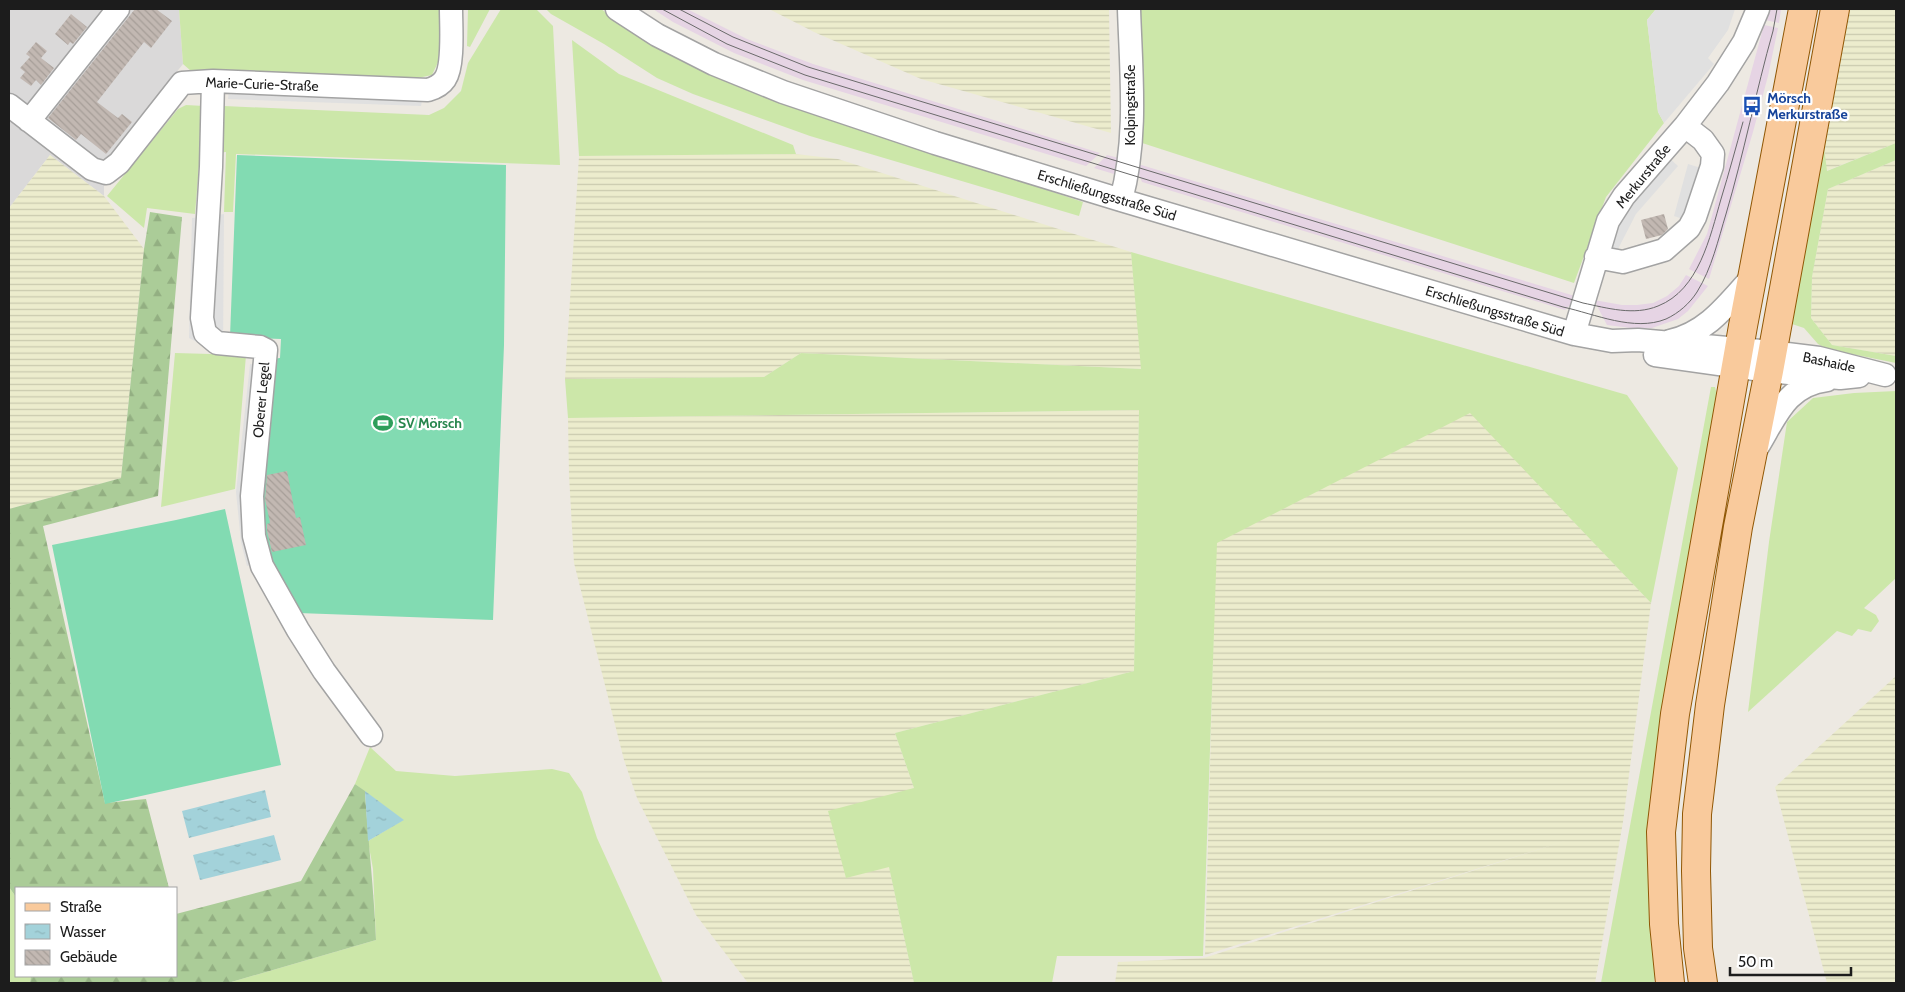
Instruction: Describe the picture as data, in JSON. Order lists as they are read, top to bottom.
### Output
{
  "streets": {
    "street": [
      "Marie-Curie-Straße",
      "Kolpingstraße",
      "Merkurstraße",
      "Erschließungsstraße Süd",
      "Bashaide",
      "Oberer Legel"
    ]
  },
  "crossings": [
    ["Marie-Curie-Straße", "Oberer Legel"],
    ["Kolpingstraße", "Erschließungsstraße Süd"],
    ["Merkurstraße", "Erschließungsstraße Süd"],
    ["Erschließungsstraße Süd", "Bashaide"]
  ],
  "places": {
    "bus stop": ["Mörsch Merkurstraße"],
    "sports": ["SV Mörsch"]
  },
  "legend": ["Straße", "Wasser", "Gebäude"],
  "scale_bar": "50 m"
}
